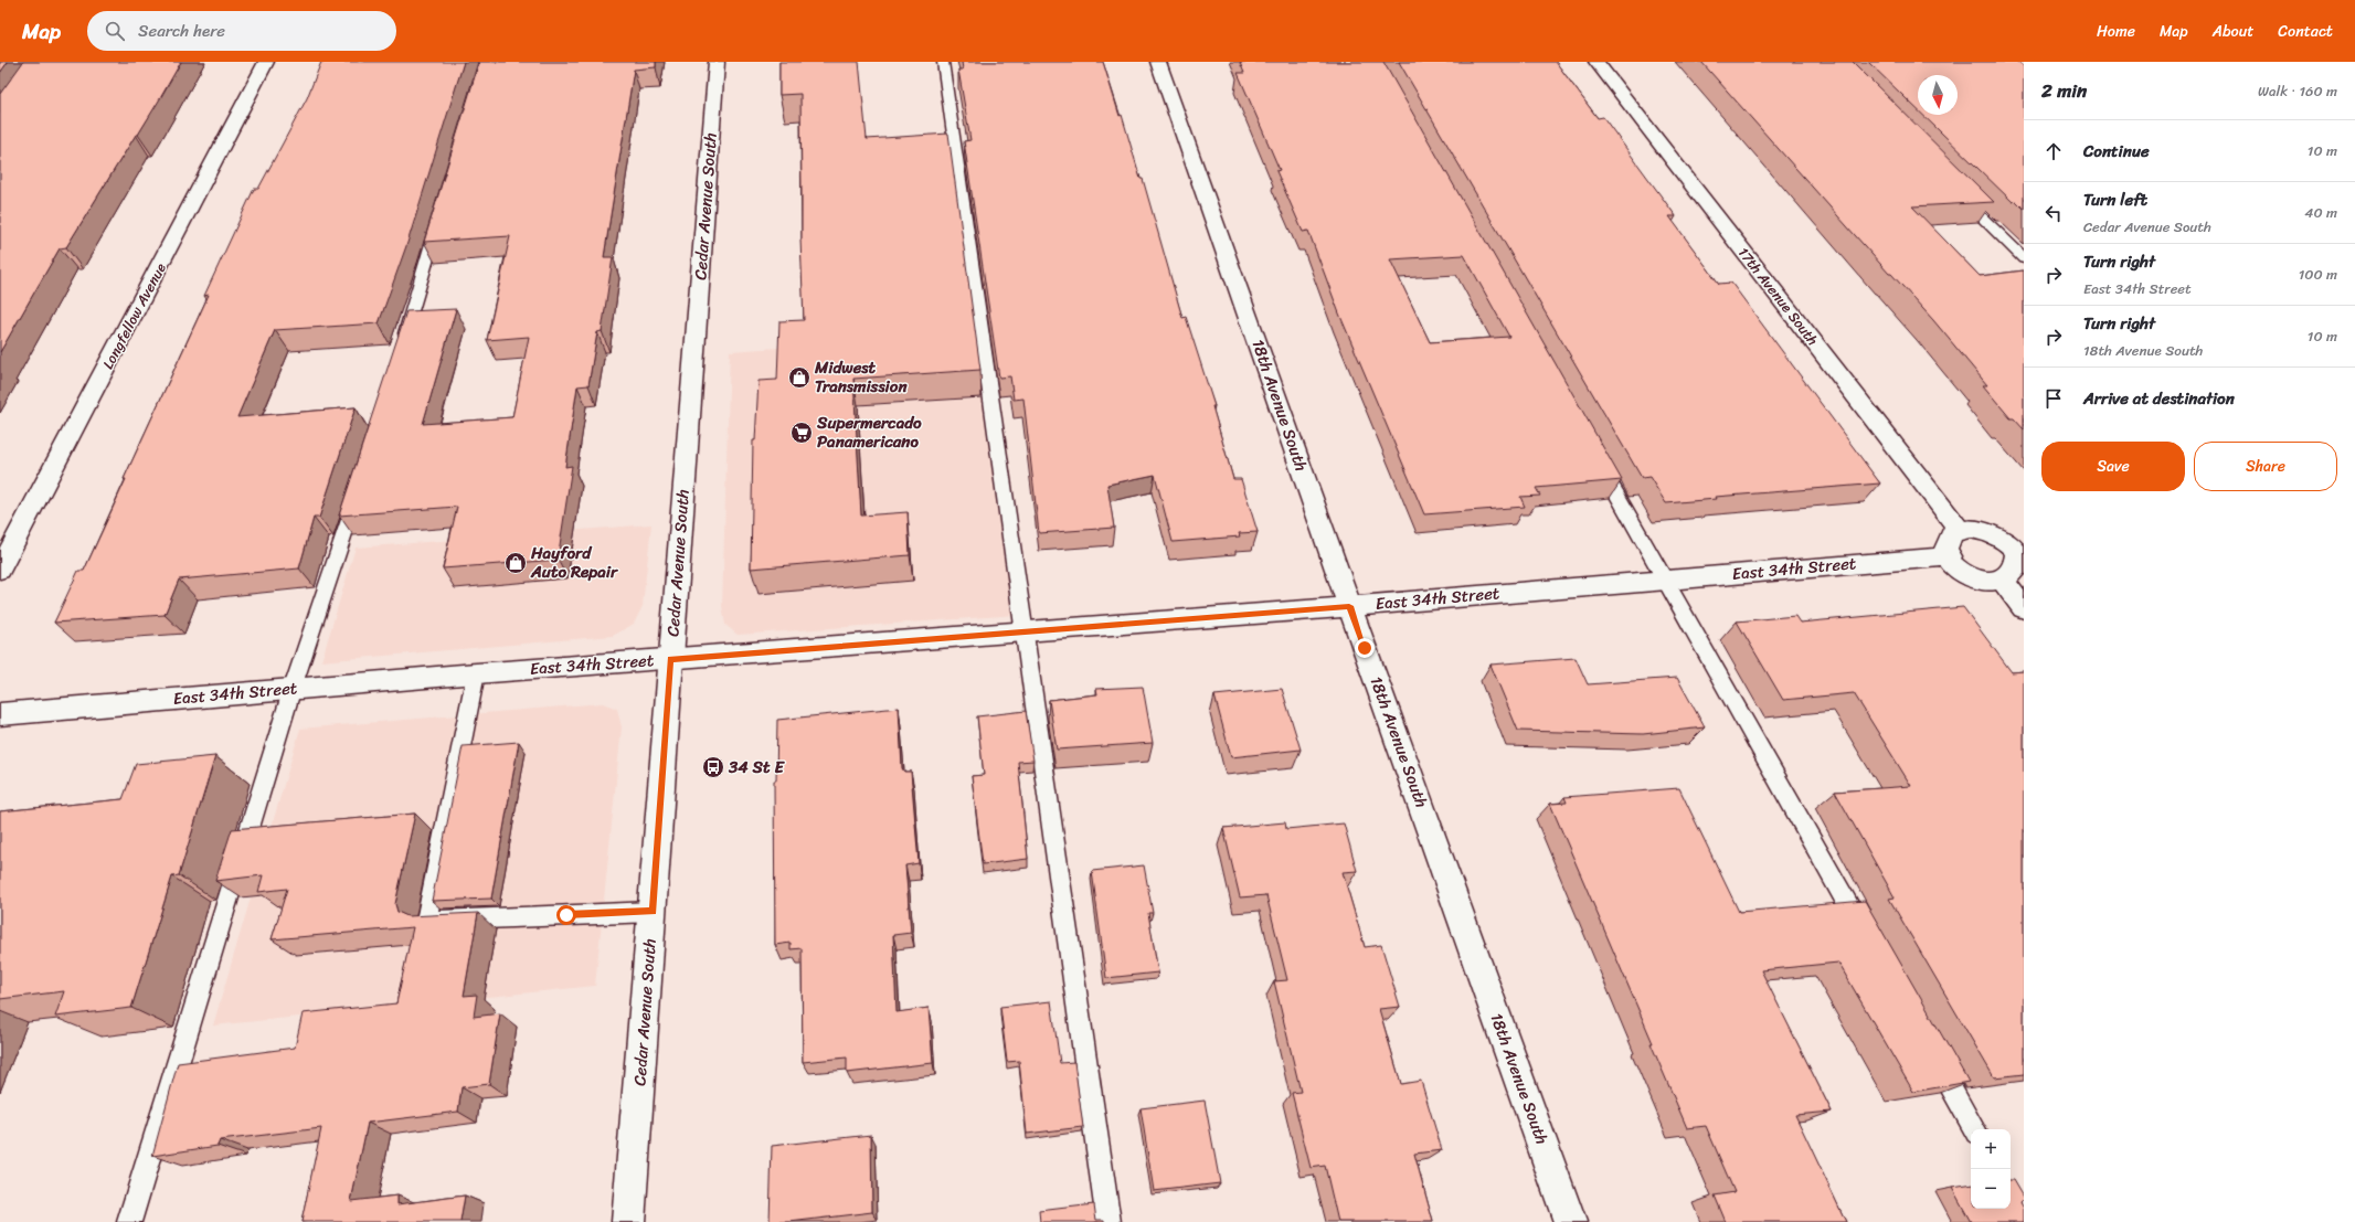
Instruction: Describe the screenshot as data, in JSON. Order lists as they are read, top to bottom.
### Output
{
  "streets": {
    "street": [
      "Cedar Avenue South",
      "17th Avenue South",
      "Longfellow Avenue",
      "18th Avenue South",
      "East 34th Street"
    ]
  },
  "crossings": [
    ["Cedar Avenue South", "East 34th Street"],
    ["18th Avenue South", "East 34th Street"]
  ],
  "places": {
    "shop": ["Midwest Transmission", "Hayford Auto Repair"],
    "supermarket": ["Supermercado Panamericano"],
    "bus stop": ["34 St E"]
  },
  "north": "bottom",
  "page": {
    "header": "Map",
    "search": "Search here",
    "nav": [
      "Home",
      "Map",
      "About",
      "Contact"
    ],
    "heading": ["2 min", "Walk · 160 m"],
    "list": [
      ["Continue", "10 m"],
      ["Turn left", "Cedar Avenue South", "40 m"],
      ["Turn right", "East 34th Street", "100 m"],
      ["Turn right", "18th Avenue South", "10 m"],
      "Arrive at destination"
    ],
    "buttons": ["Save", "Share"],
    "map_buttons": ["+", "−"]
  }
}
